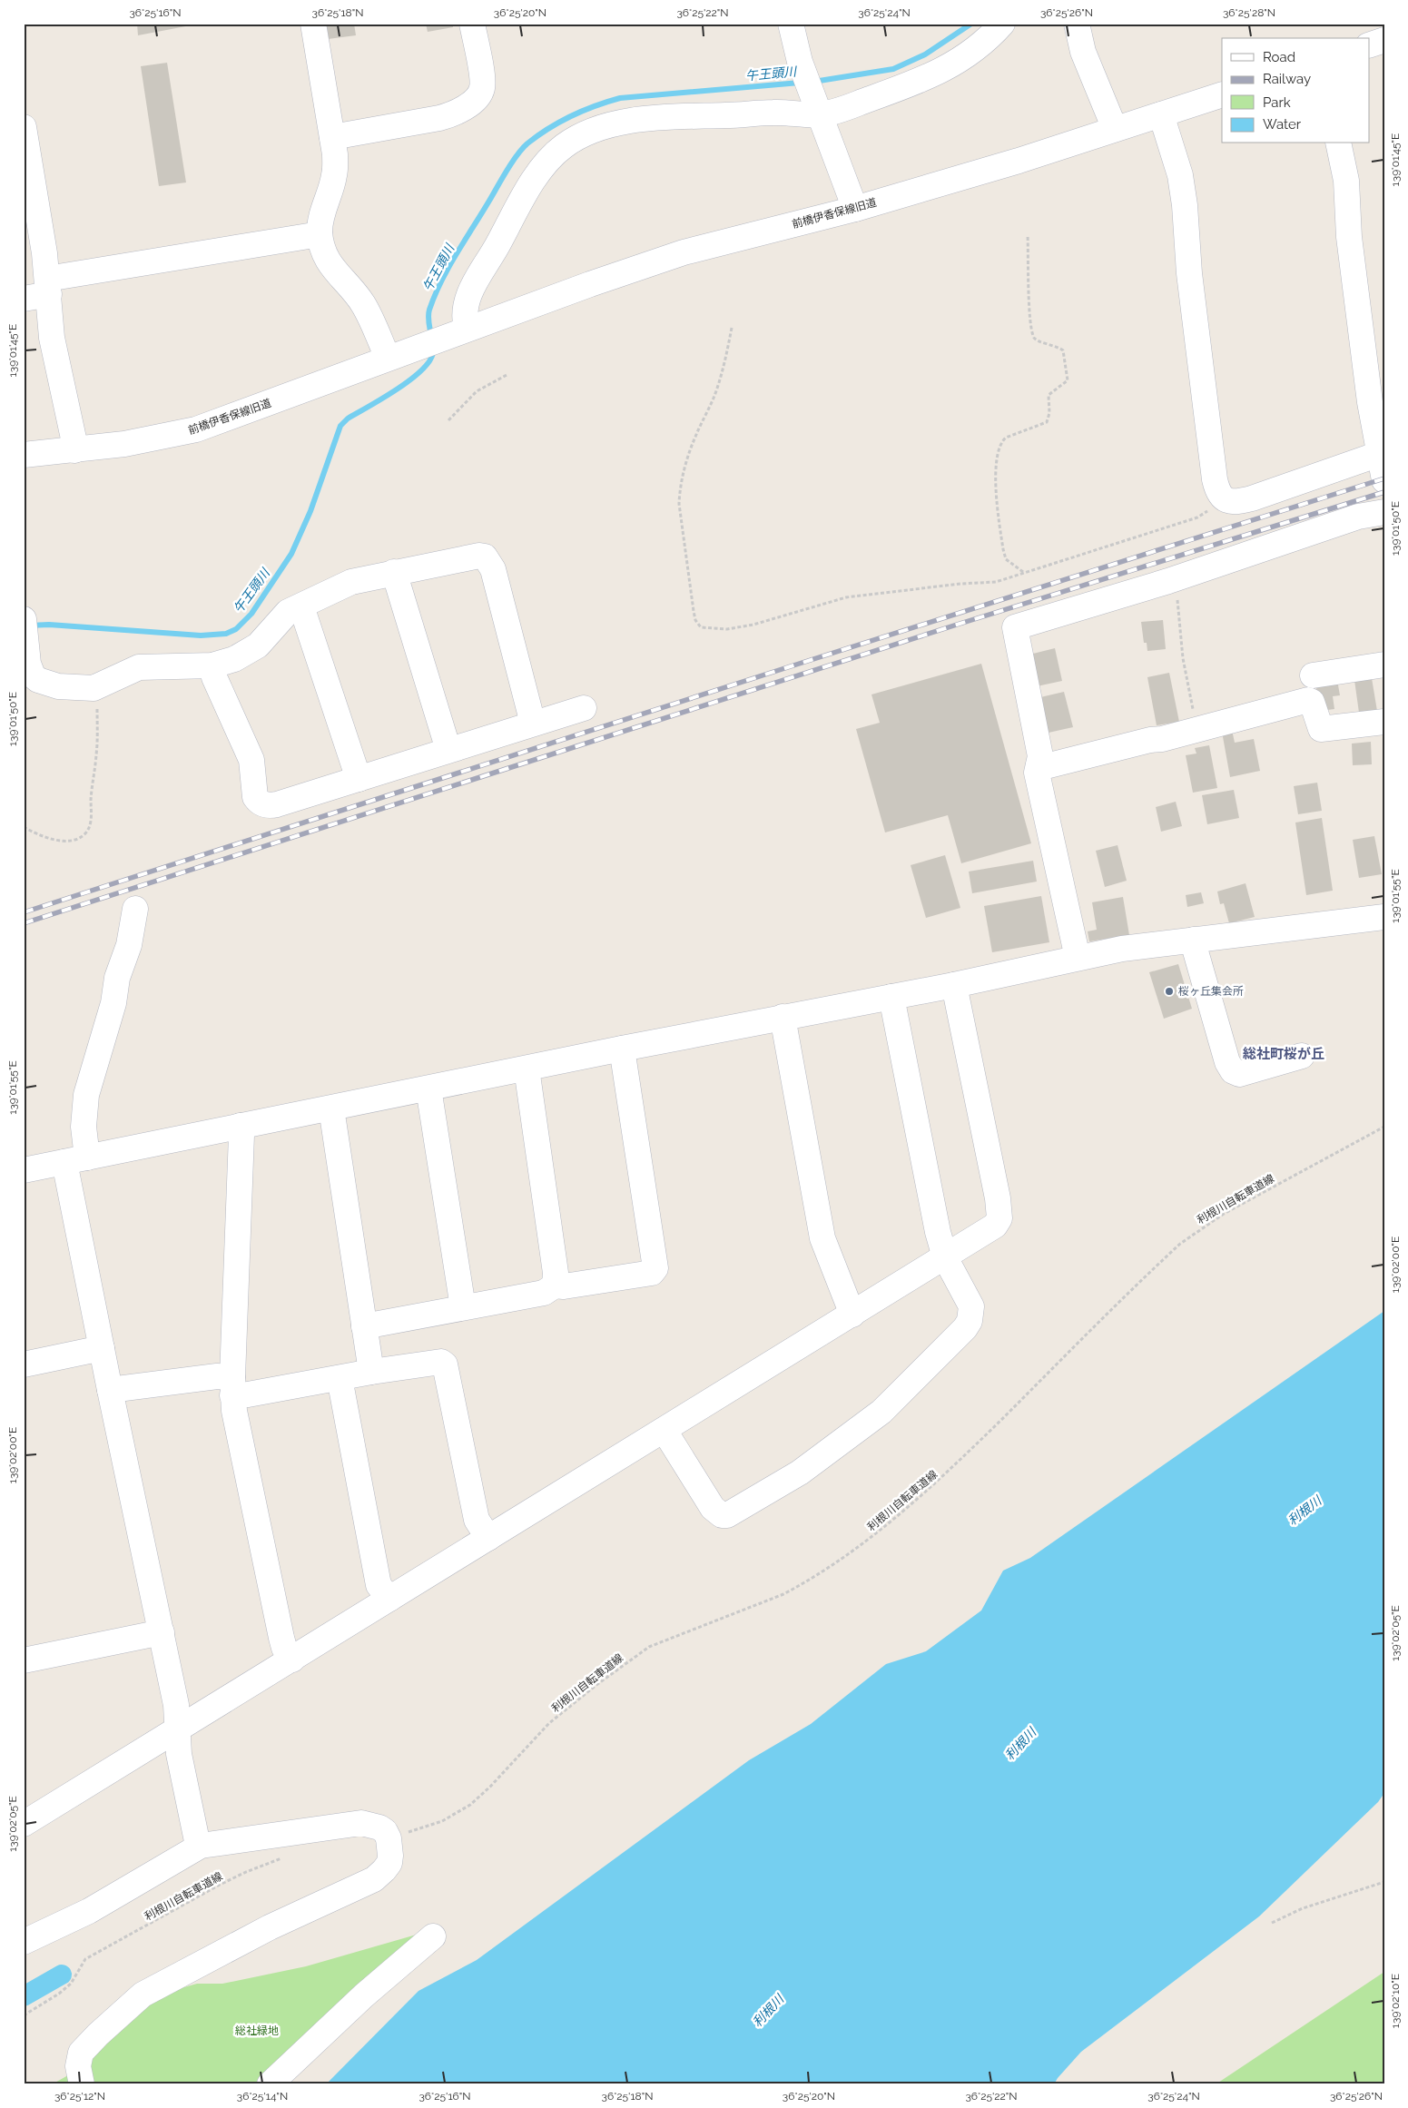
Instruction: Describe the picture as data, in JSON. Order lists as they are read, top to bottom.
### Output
{
  "streets": {
    "street": ["前橋伊香保線旧道"],
    "path": ["利根川自転車道線"]
  },
  "districts": ["総社町桜が丘"],
  "water": ["午王頭川", "利根川"],
  "parks": ["総社緑地"],
  "places": ["桜ヶ丘集会所"],
  "legend": [
    "Road",
    "Railway",
    "Park",
    "Water"
  ],
  "coordinates": [
    "36°25'16\"N",
    "36°25'18\"N",
    "36°25'20\"N",
    "36°25'22\"N",
    "36°25'24\"N",
    "36°25'26\"N",
    "36°25'28\"N",
    "139°01'45\"E",
    "139°01'50\"E",
    "139°01'55\"E",
    "139°02'00\"E",
    "139°02'05\"E",
    "139°02'10\"E",
    "36°25'12\"N",
    "36°25'14\"N"
  ]
}
